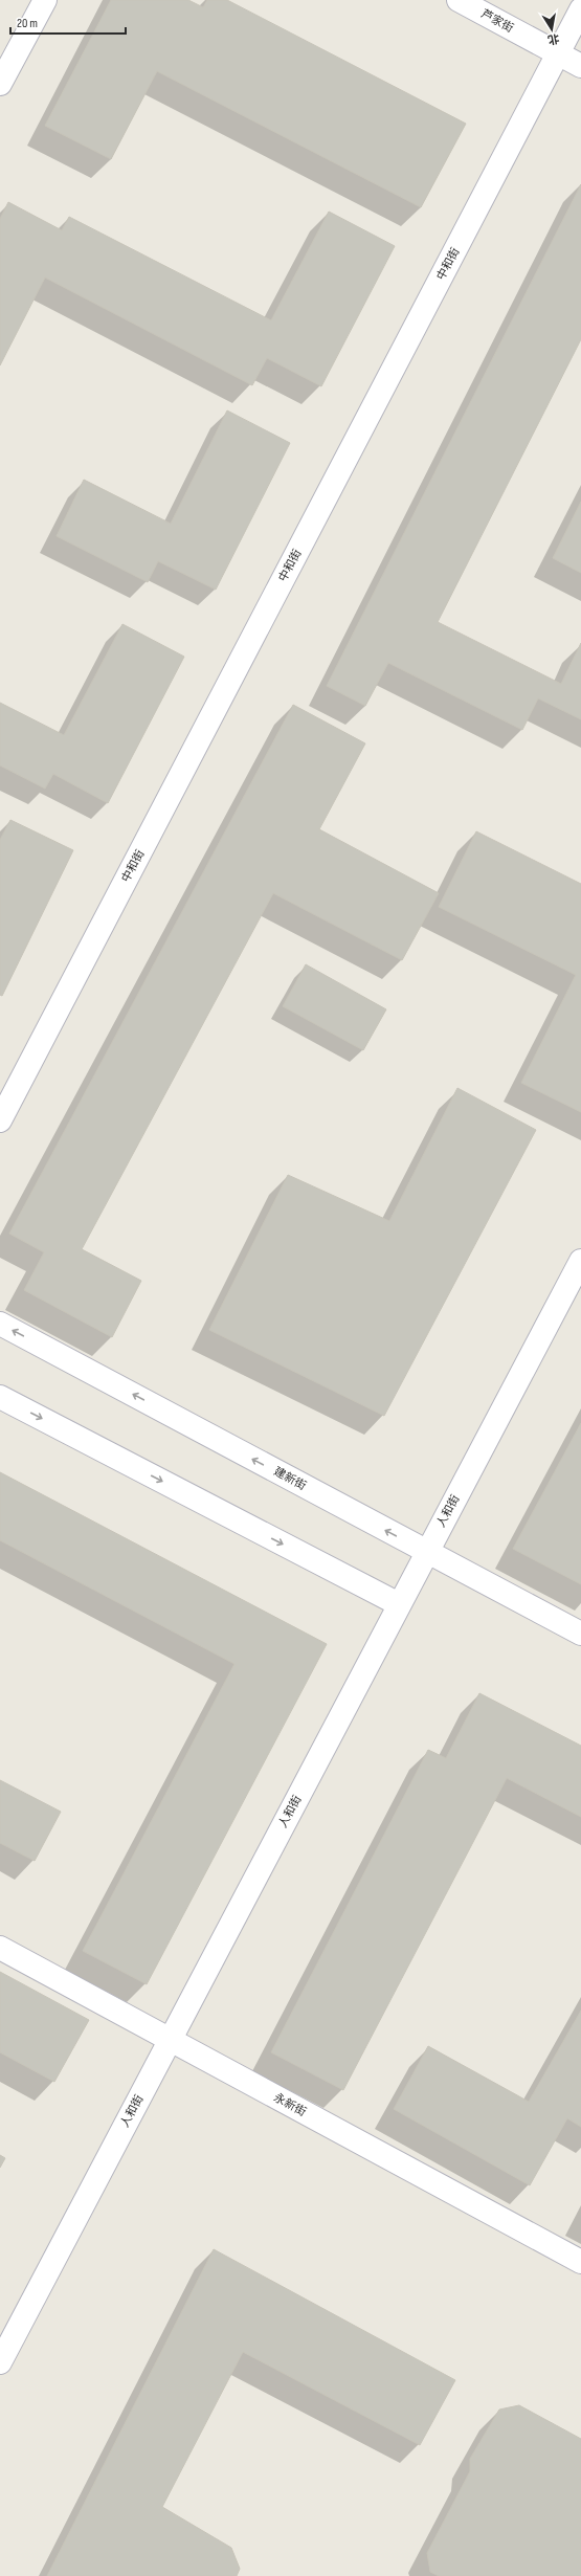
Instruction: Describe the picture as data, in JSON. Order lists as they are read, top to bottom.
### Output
{
  "streets": {
    "street": [
      "芦家街",
      "中和街",
      "建新街",
      "人和街",
      "永新街"
    ]
  },
  "crossings": [
    ["芦家街", "中和街"],
    ["建新街", "人和街"],
    ["人和街", "永新街"]
  ],
  "scale_bar": "20 m",
  "north": "bottom"
}
